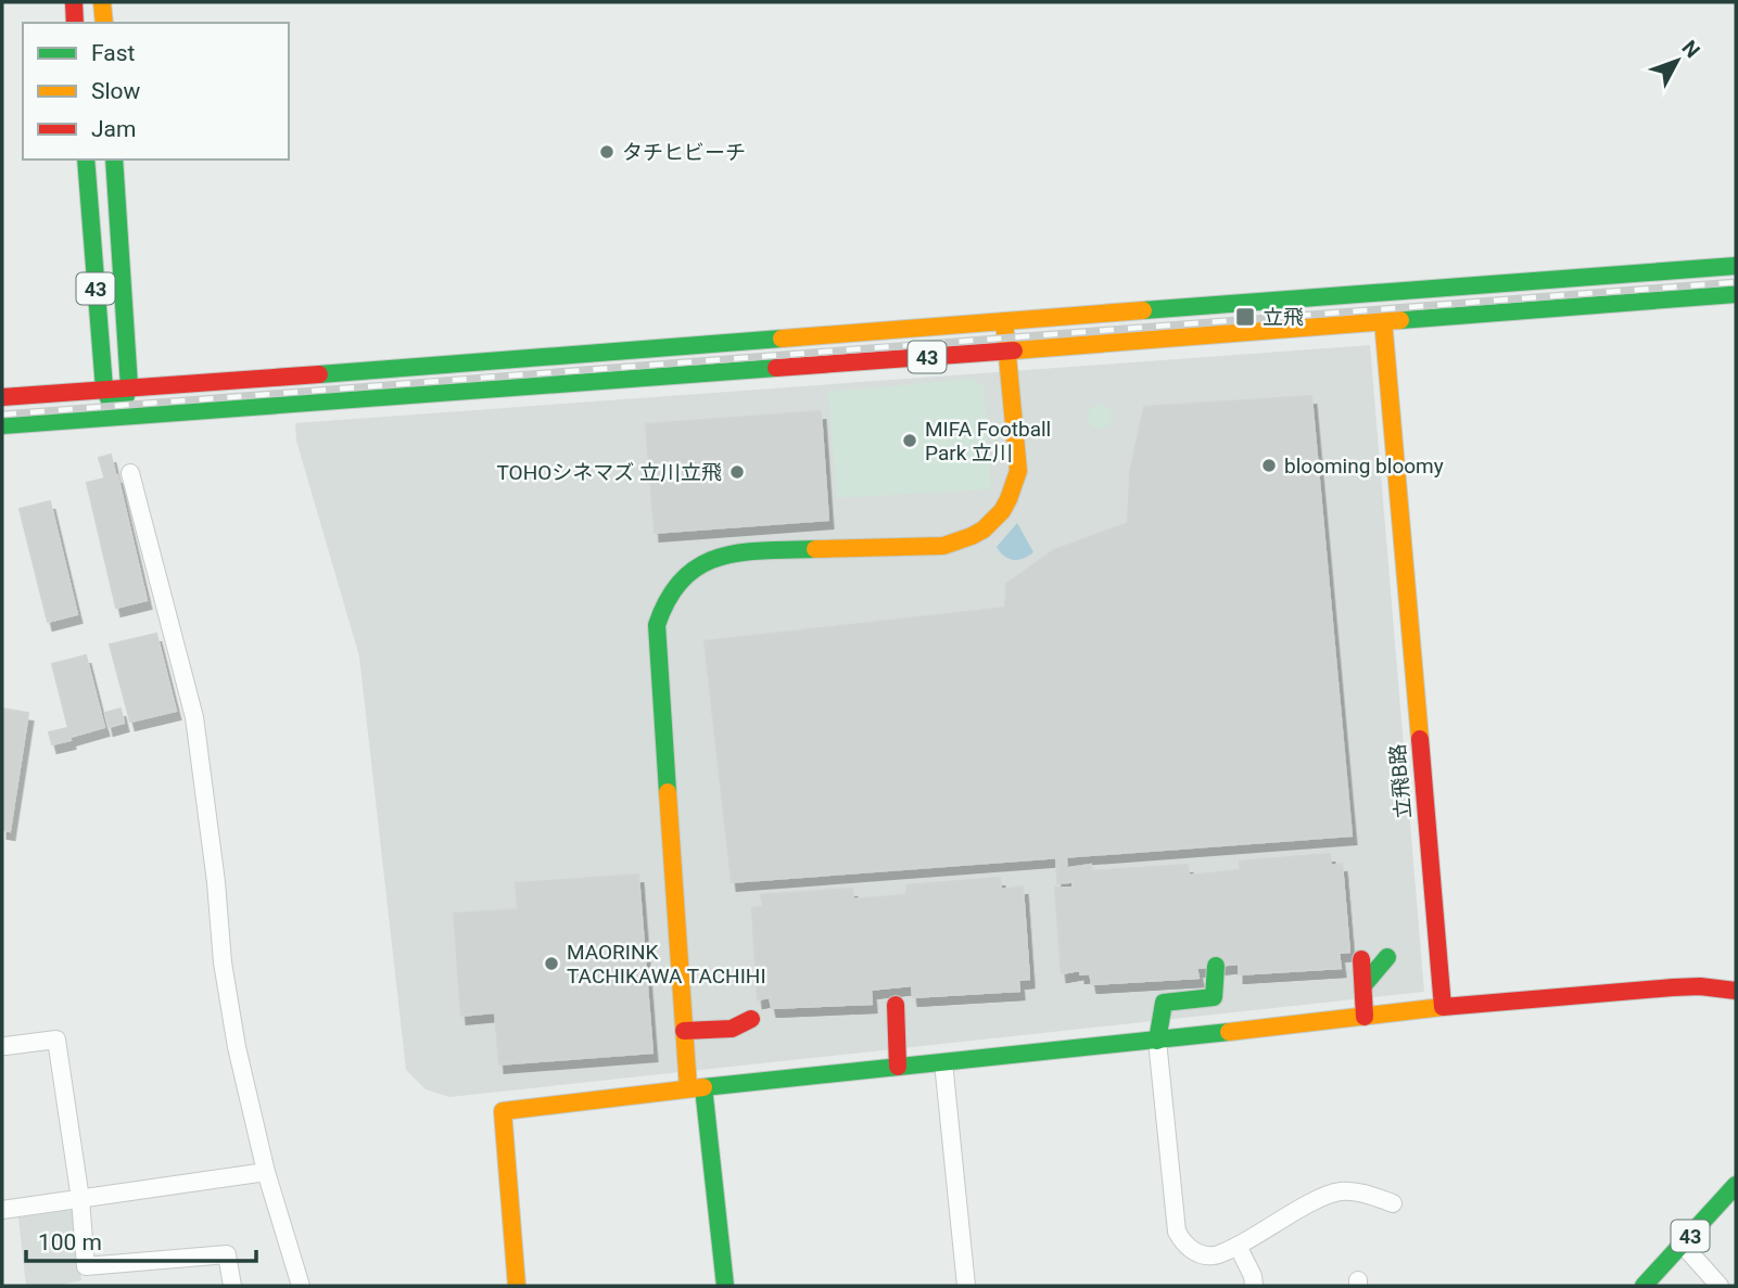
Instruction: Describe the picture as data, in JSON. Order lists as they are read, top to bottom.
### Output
{
  "streets": {
    "main road": ["43", "立飛B路"]
  },
  "crossings": [
    ["43", "立飛B路"]
  ],
  "places": {
    "other": [
      "タチヒビーチ",
      "MIFA Football Park 立川",
      "blooming bloomy",
      "TOHOシネマズ 立川立飛",
      "MAORINK TACHIKAWA TACHIHI"
    ],
    "transit": ["立飛"]
  },
  "legend": ["Fast", "Slow", "Jam"],
  "scale_bar": "100 m",
  "north": "top right"
}
